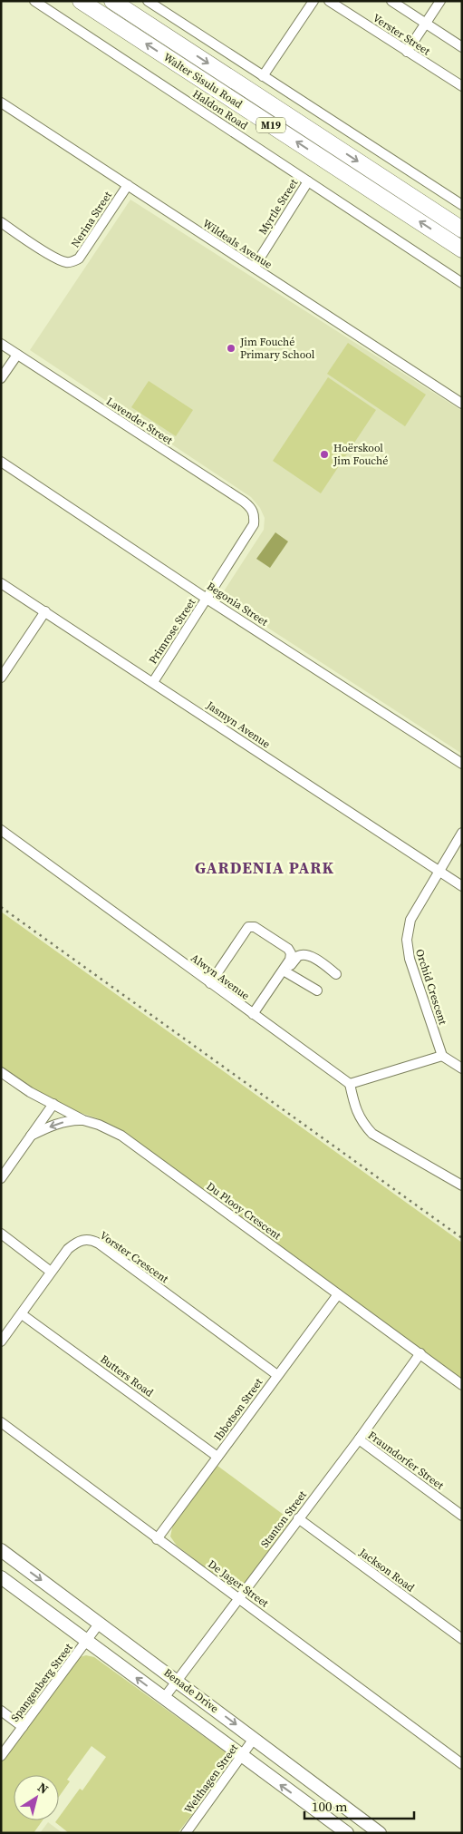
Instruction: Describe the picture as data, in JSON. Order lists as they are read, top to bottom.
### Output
{
  "streets": {
    "highway": ["Walter Sisulu Road", "M19"],
    "street": [
      "Verster Street",
      "Haldon Road",
      "Myrtle Street",
      "Nerina Street",
      "Wildeals Avenue",
      "Lavender Street",
      "Begonia Street",
      "Primrose Street",
      "Jasmyn Avenue",
      "Alwyn Avenue",
      "Orchid Crescent",
      "Du Plooy Crescent",
      "Vorster Crescent",
      "Butters Road",
      "Ibbotson Street",
      "Fraundorfer Street",
      "Stanton Street",
      "Jackson Road",
      "De Jager Street",
      "Spangenberg Street",
      "Benade Drive",
      "Welthagen Street"
    ]
  },
  "crossings": [
    ["Haldon Road", "Myrtle Street"],
    ["Myrtle Street", "Wildeals Avenue"],
    ["Nerina Street", "Wildeals Avenue"],
    ["Lavender Street", "Primrose Street"],
    ["Begonia Street", "Primrose Street"],
    ["Primrose Street", "Jasmyn Avenue"],
    ["Jasmyn Avenue", "Orchid Crescent"],
    ["Du Plooy Crescent", "Ibbotson Street"],
    ["Du Plooy Crescent", "Stanton Street"],
    ["Vorster Crescent", "Butters Road"],
    ["Vorster Crescent", "Ibbotson Street"],
    ["Butters Road", "Ibbotson Street"],
    ["Ibbotson Street", "De Jager Street"],
    ["Fraundorfer Street", "Stanton Street"],
    ["Stanton Street", "Jackson Road"],
    ["Stanton Street", "De Jager Street"],
    ["Stanton Street", "Benade Drive"],
    ["Spangenberg Street", "Benade Drive"],
    ["Benade Drive", "Welthagen Street"]
  ],
  "districts": ["GARDENIA PARK"],
  "places": ["Jim Fouché Primary School", "Hoërskool Jim Fouché"],
  "scale_bar": "100 m",
  "north": "top right"
}
